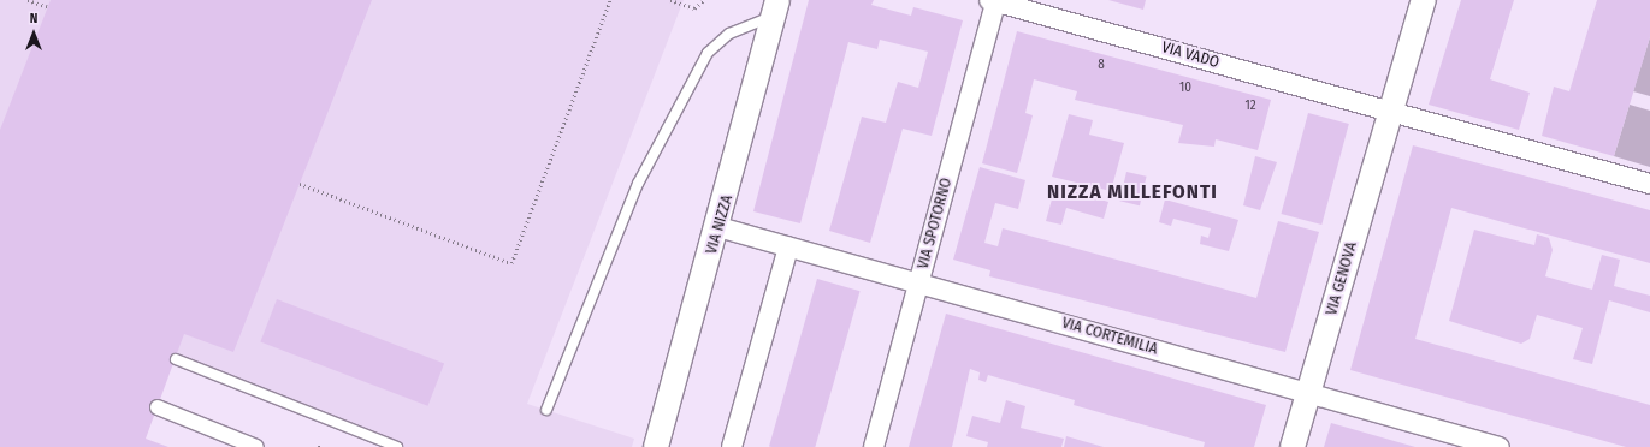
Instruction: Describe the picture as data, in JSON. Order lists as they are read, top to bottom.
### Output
{
  "streets": {
    "street": [
      "VIA VADO",
      "VIA SPOTORNO",
      "VIA NIZZA",
      "VIA GENOVA",
      "VIA CORTEMILIA"
    ]
  },
  "crossings": [
    ["VIA VADO", "VIA SPOTORNO"],
    ["VIA VADO", "VIA GENOVA"],
    ["VIA SPOTORNO", "VIA CORTEMILIA"],
    ["VIA NIZZA", "VIA CORTEMILIA"],
    ["VIA GENOVA", "VIA CORTEMILIA"]
  ],
  "districts": ["NIZZA MILLEFONTI"],
  "house_numbers": ["8", "10", "12"],
  "north": "top"
}
